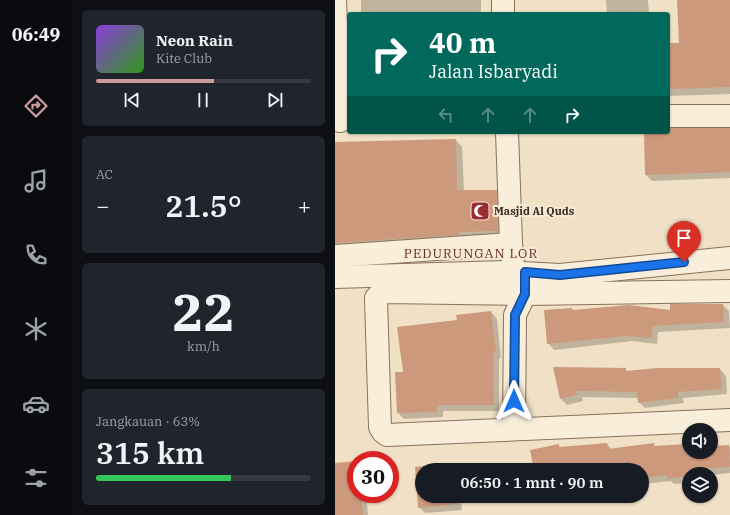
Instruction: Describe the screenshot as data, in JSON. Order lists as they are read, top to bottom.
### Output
{
  "districts": ["PEDURUNGAN LOR"],
  "places": {
    "mosque": ["Masjid Al Quds"]
  },
  "page": {
    "tabs": "06:49",
    "turn": ["40 m", "Jalan Isbaryadi"],
    "song": ["Neon Rain", "Kite Club"],
    "tile": [
      "AC",
      ["22", "km/h"],
      ["Jangkauan · 63%", "315 km"]
    ],
    "heat": ["−", "21.5°", "+"],
    "limit": "30",
    "trip": "06:50 · 1 mnt · 90 m"
  }
}
